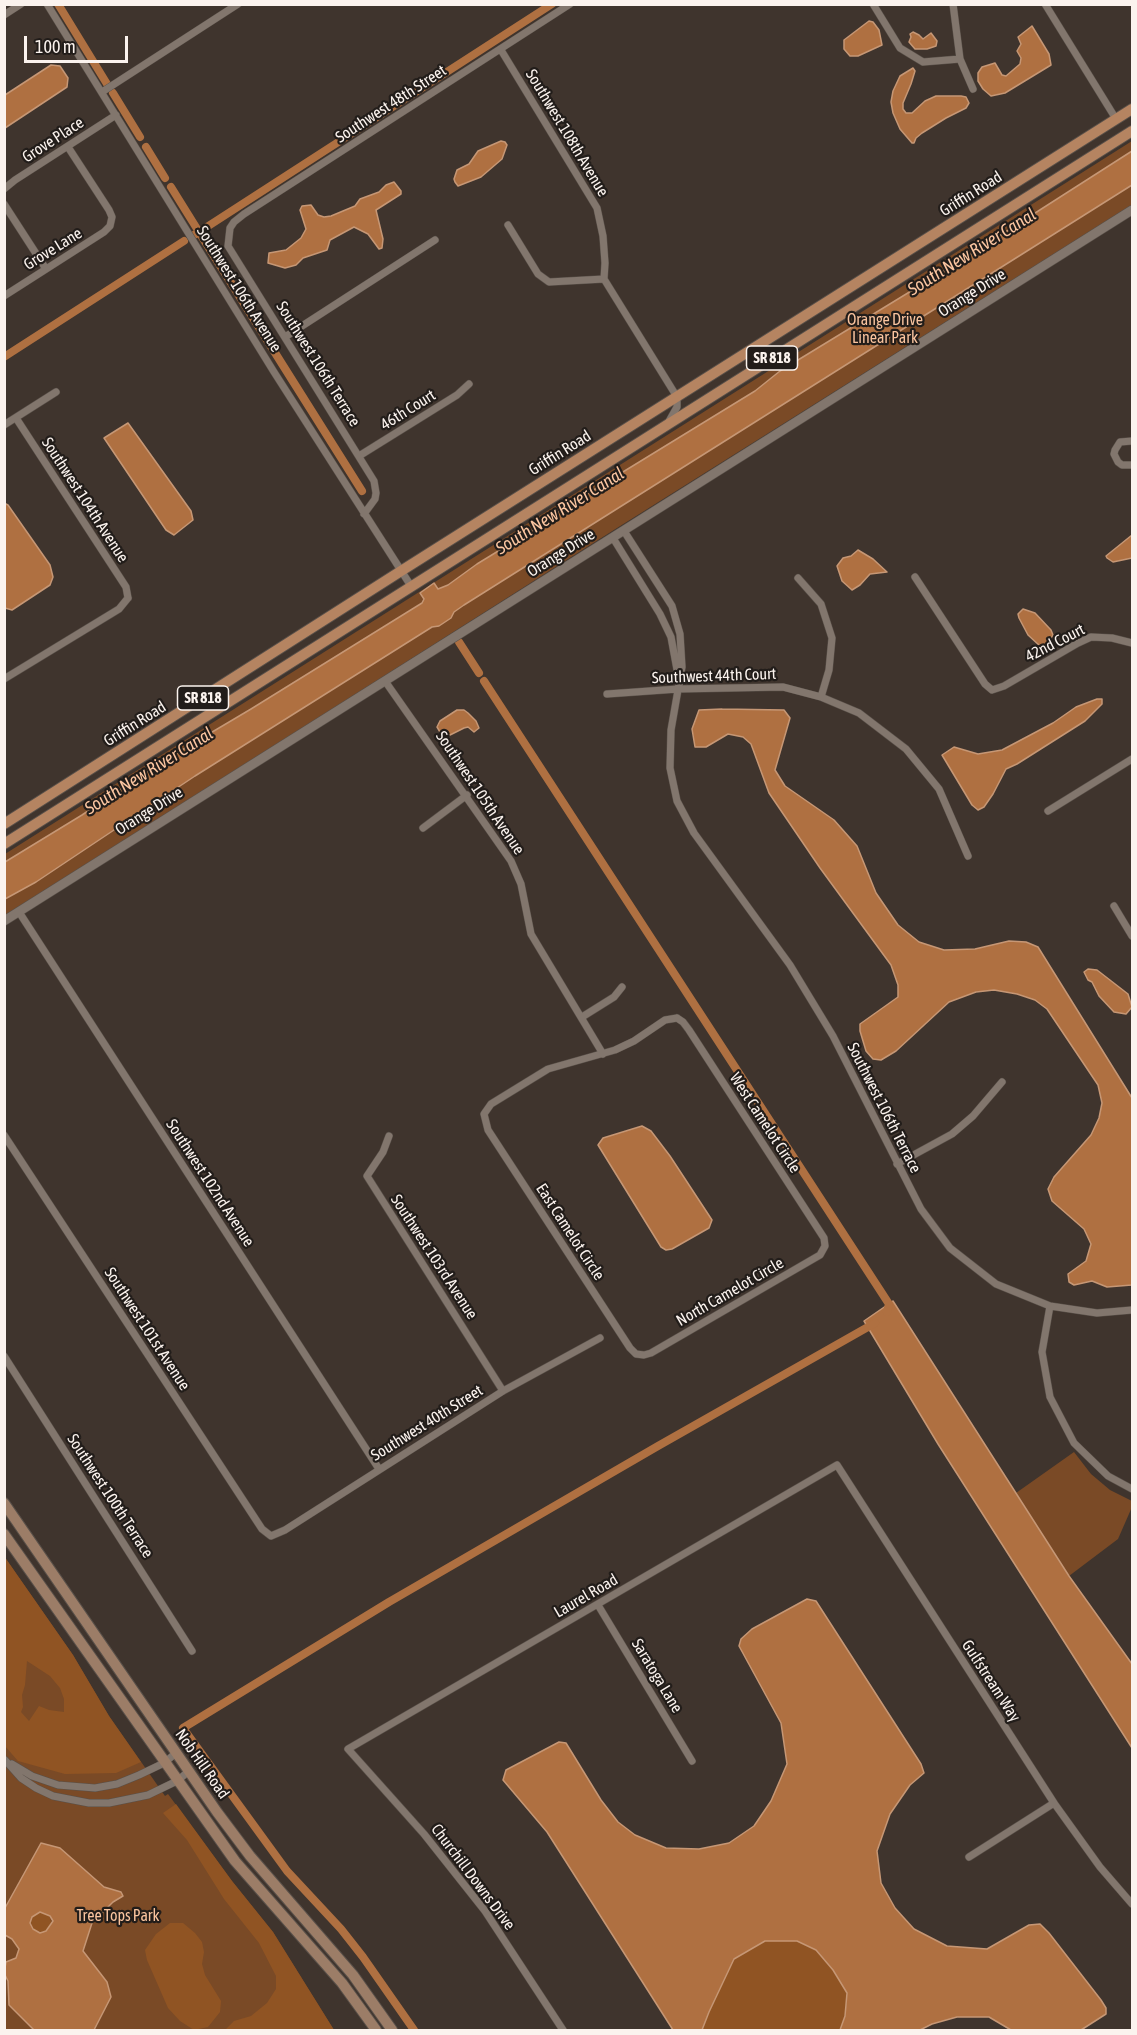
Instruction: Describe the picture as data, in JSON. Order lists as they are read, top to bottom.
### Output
{
  "streets": {
    "main road": ["Griffin Road", "SR 818", "Nob Hill Road"],
    "street": [
      "Southwest 48th Street",
      "Southwest 108th Avenue",
      "Grove Place",
      "Grove Lane",
      "Southwest 106th Avenue",
      "Orange Drive",
      "Southwest 106th Terrace",
      "46th Court",
      "Southwest 104th Avenue",
      "42nd Court",
      "Southwest 44th Court",
      "Southwest 105th Avenue",
      "West Camelot Circle",
      "Southwest 102nd Avenue",
      "East Camelot Circle",
      "Southwest 103rd Avenue",
      "North Camelot Circle",
      "Southwest 101st Avenue",
      "Southwest 40th Street",
      "Southwest 100th Terrace",
      "Laurel Road",
      "Saratoga Lane",
      "Gulfstream Way",
      "Churchill Downs Drive"
    ]
  },
  "crossings": [
    ["Southwest 48th Street", "Southwest 108th Avenue"],
    ["Southwest 48th Street", "Southwest 106th Terrace"],
    ["Grove Place", "Grove Lane"],
    ["Grove Place", "Southwest 106th Avenue"],
    ["Griffin Road", "Southwest 106th Avenue"],
    ["Southwest 106th Avenue", "Southwest 106th Terrace"],
    ["Orange Drive", "Southwest 106th Terrace"],
    ["Orange Drive", "Southwest 105th Avenue"],
    ["Orange Drive", "Southwest 102nd Avenue"],
    ["Southwest 106th Terrace", "46th Court"],
    ["Southwest 106th Terrace", "Southwest 44th Court"],
    ["Southwest 105th Avenue", "West Camelot Circle"],
    ["Southwest 105th Avenue", "East Camelot Circle"],
    ["West Camelot Circle", "East Camelot Circle"],
    ["West Camelot Circle", "North Camelot Circle"],
    ["Southwest 102nd Avenue", "Southwest 40th Street"],
    ["East Camelot Circle", "North Camelot Circle"],
    ["Southwest 103rd Avenue", "Southwest 40th Street"],
    ["Southwest 101st Avenue", "Southwest 40th Street"],
    ["Laurel Road", "Saratoga Lane"],
    ["Laurel Road", "Gulfstream Way"],
    ["Laurel Road", "Churchill Downs Drive"]
  ],
  "water": ["South New River Canal"],
  "parks": ["Orange Drive Linear Park", "Tree Tops Park"],
  "scale_bar": "100 m"
}
